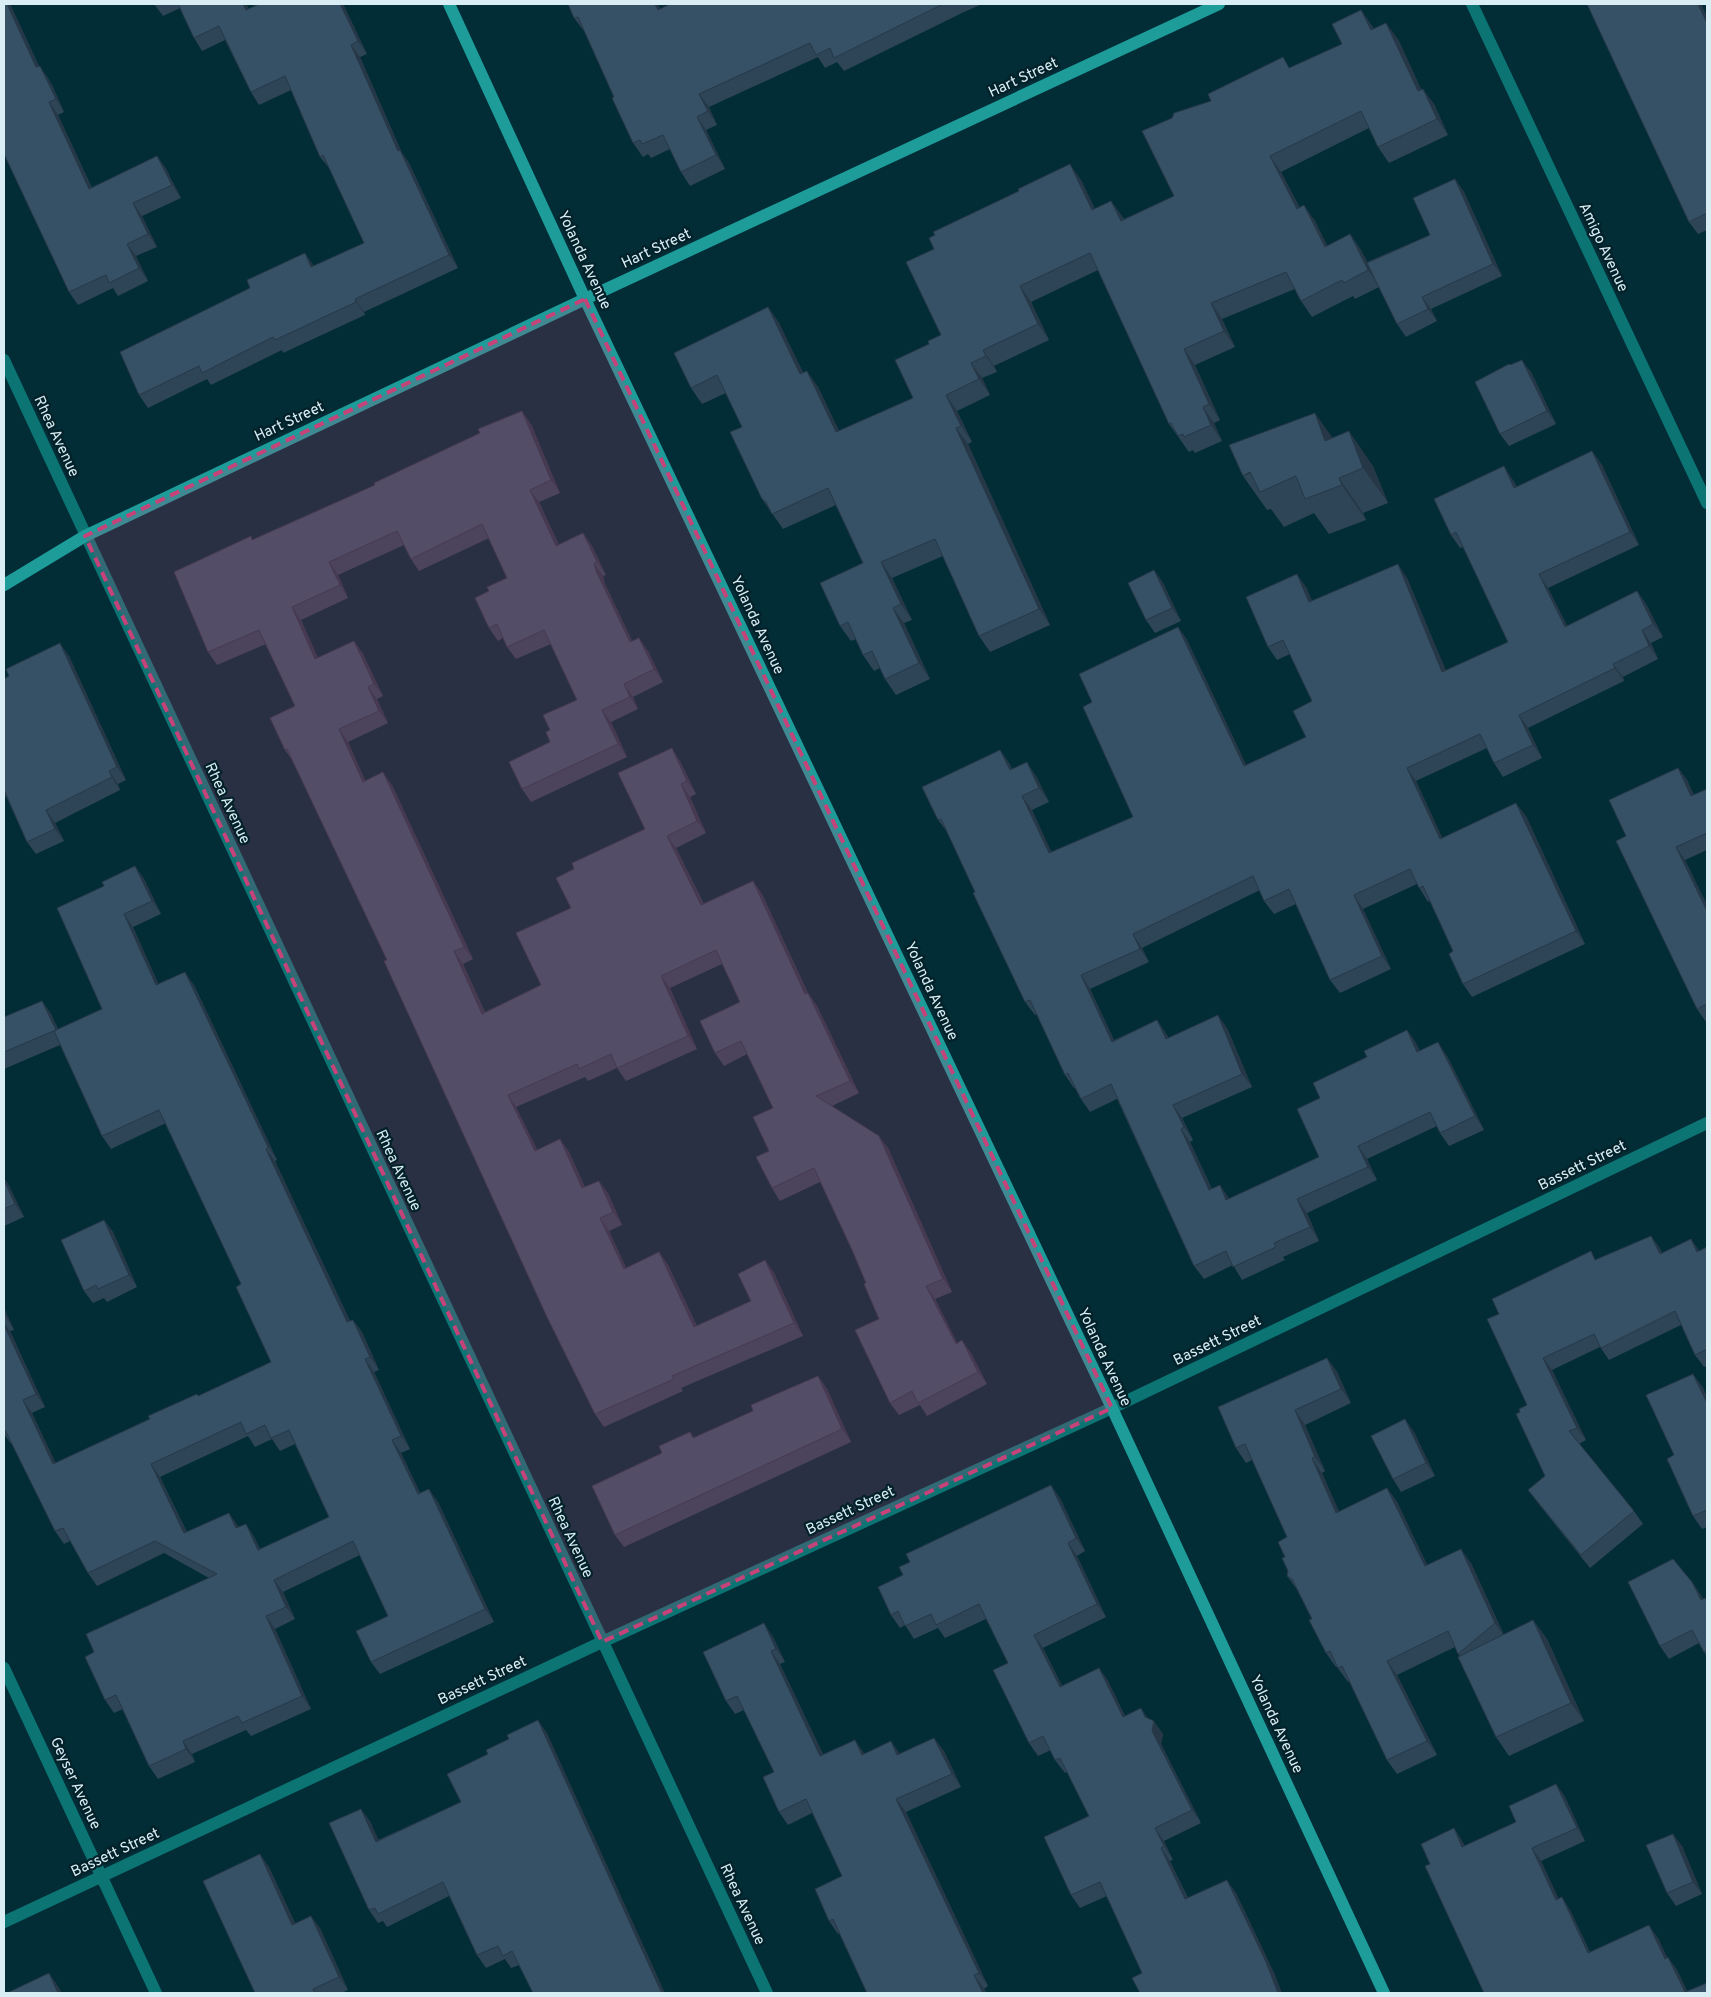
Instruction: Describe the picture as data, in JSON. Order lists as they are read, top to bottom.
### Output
{
  "streets": {
    "street": [
      "Hart Street",
      "Amigo Avenue",
      "Yolanda Avenue",
      "Rhea Avenue",
      "Bassett Street",
      "Geyser Avenue"
    ]
  },
  "crossings": [
    ["Hart Street", "Yolanda Avenue"],
    ["Hart Street", "Rhea Avenue"],
    ["Yolanda Avenue", "Bassett Street"],
    ["Rhea Avenue", "Bassett Street"],
    ["Bassett Street", "Geyser Avenue"]
  ]
}
